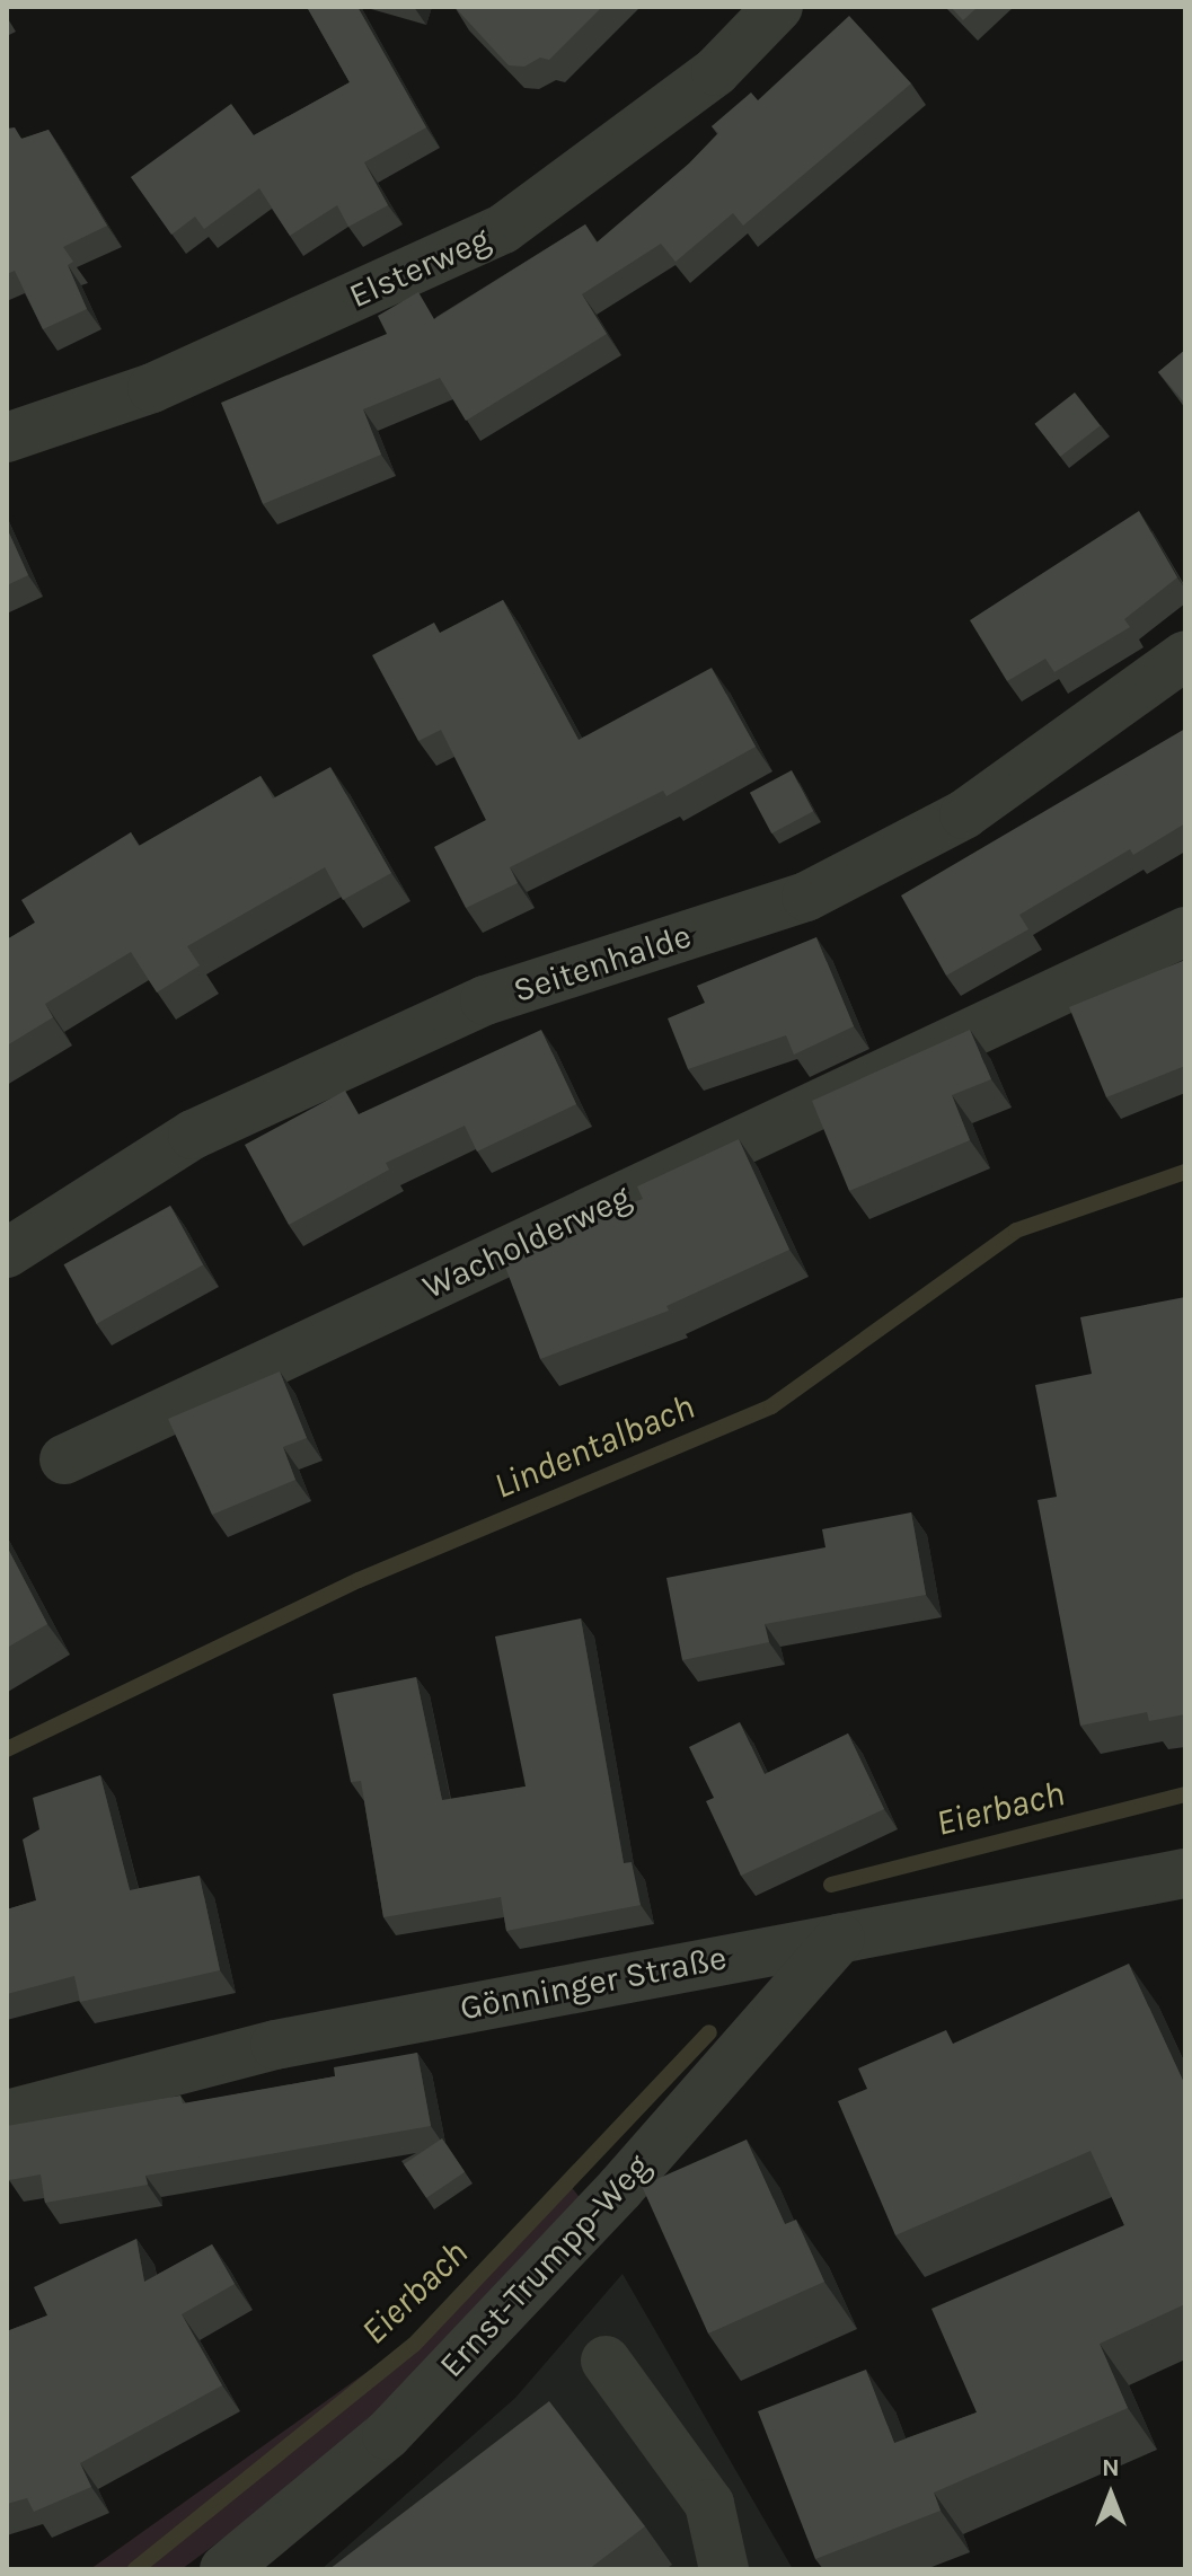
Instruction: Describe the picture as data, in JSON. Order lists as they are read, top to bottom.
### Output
{
  "streets": {
    "street": [
      "Elsterweg",
      "Seitenhalde",
      "Wacholderweg",
      "Gönninger Straße",
      "Ernst-Trumpp-Weg"
    ]
  },
  "crossings": [
    ["Gönninger Straße", "Ernst-Trumpp-Weg"]
  ],
  "water": ["Lindentalbach", "Eierbach"],
  "north": "top"
}
